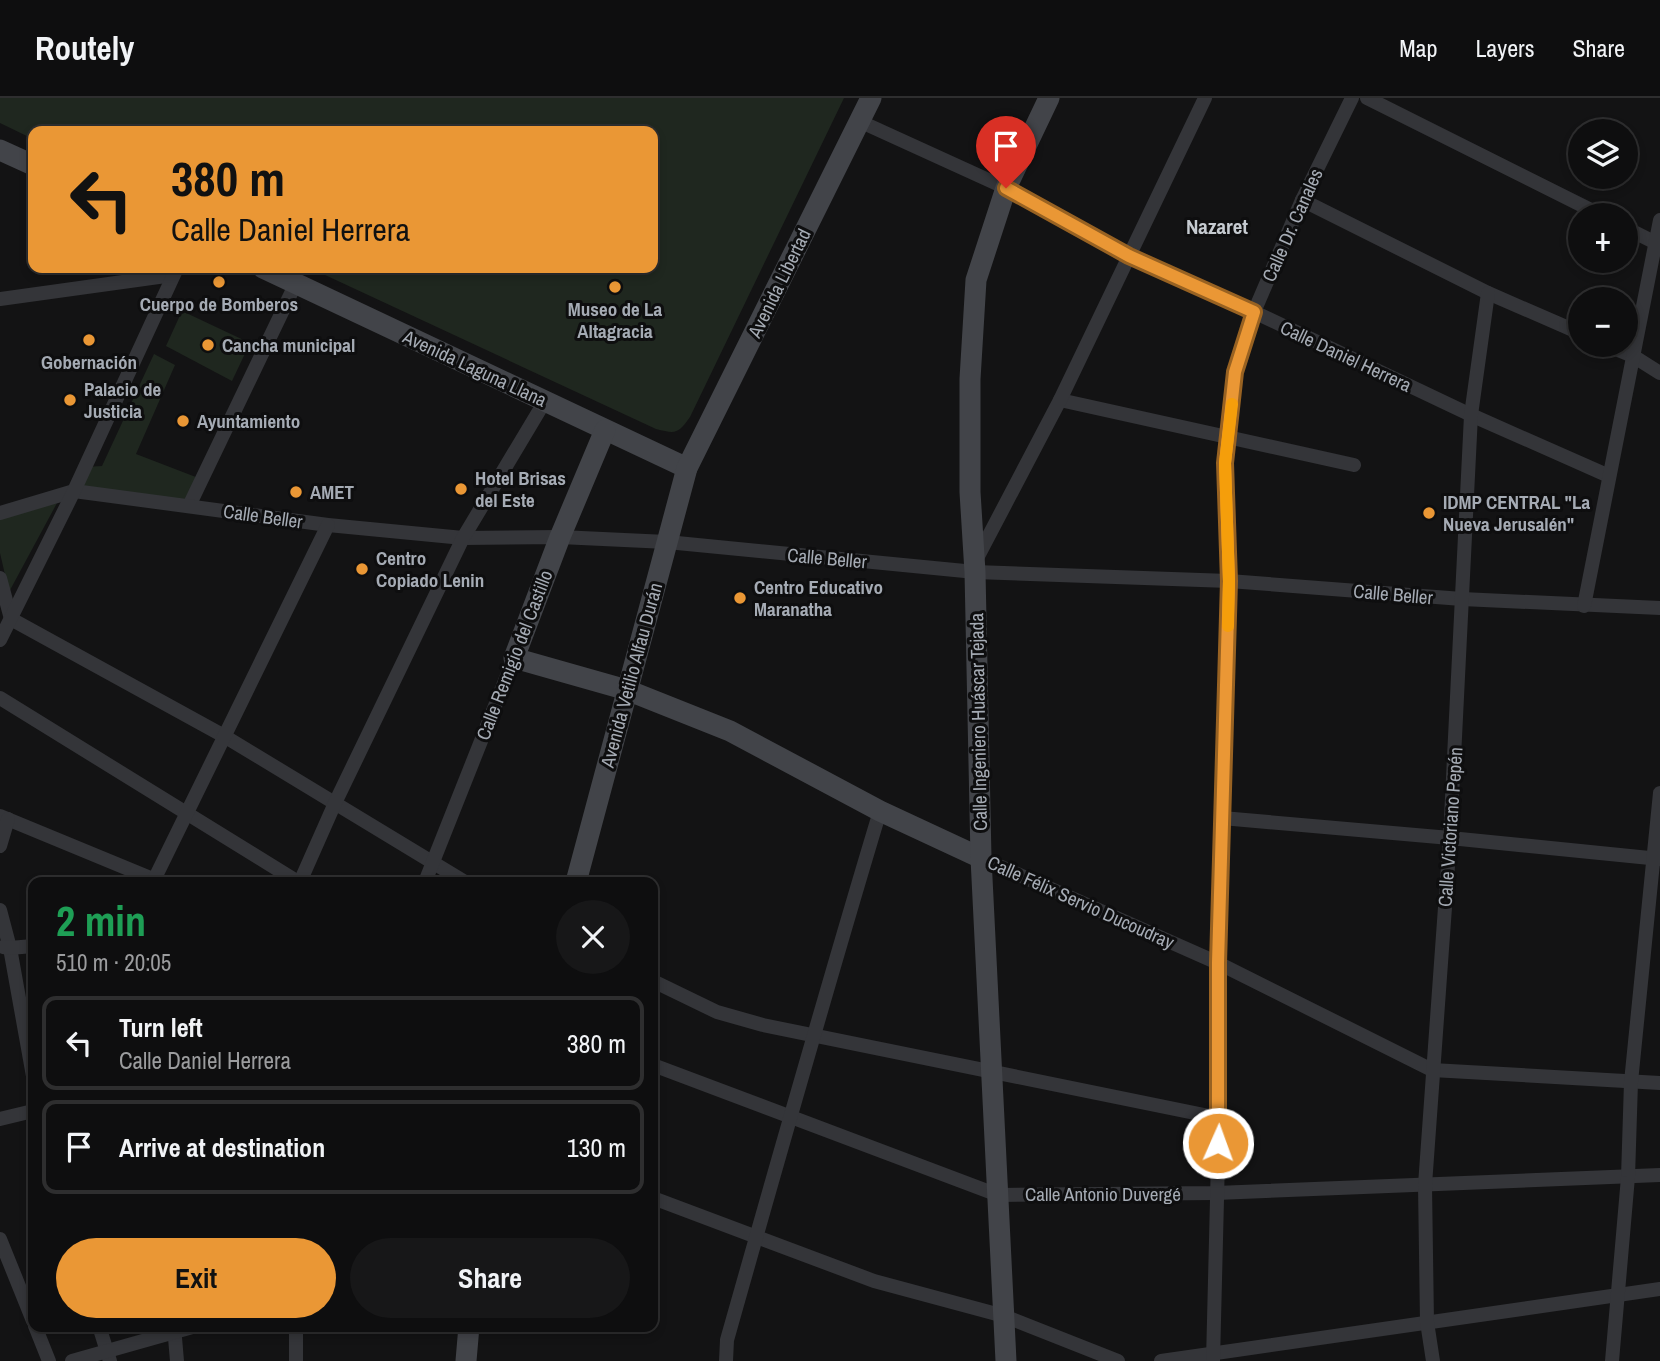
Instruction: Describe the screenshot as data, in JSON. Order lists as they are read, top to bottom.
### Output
{
  "streets": {
    "main road": [
      "Avenida Libertad",
      "Avenida Laguna Llana",
      "Calle Remigio del Castillo",
      "Avenida Vetilio Alfau Durán",
      "Calle Ingeniero Huáscar Tejada",
      "Calle Félix Servio Ducoudray"
    ],
    "street": [
      "Calle Dr. Canales",
      "Calle Daniel Herrera",
      "Calle Beller",
      "Calle Victoriano Pepén",
      "Calle Antonio Duvergé"
    ]
  },
  "crossings": [
    ["Calle Dr. Canales", "Calle Daniel Herrera"],
    ["Calle Dr. Canales", "Calle Beller"],
    ["Calle Dr. Canales", "Calle Félix Servio Ducoudray"],
    ["Calle Dr. Canales", "Calle Antonio Duvergé"],
    ["Avenida Libertad", "Calle Daniel Herrera"],
    ["Avenida Libertad", "Avenida Laguna Llana"],
    ["Avenida Libertad", "Avenida Vetilio Alfau Durán"],
    ["Calle Daniel Herrera", "Calle Ingeniero Huáscar Tejada"],
    ["Calle Daniel Herrera", "Calle Victoriano Pepén"],
    ["Avenida Laguna Llana", "Calle Remigio del Castillo"],
    ["Avenida Laguna Llana", "Avenida Vetilio Alfau Durán"],
    ["Calle Beller", "Calle Remigio del Castillo"],
    ["Calle Beller", "Avenida Vetilio Alfau Durán"],
    ["Calle Beller", "Calle Ingeniero Huáscar Tejada"],
    ["Calle Beller", "Calle Victoriano Pepén"],
    ["Calle Remigio del Castillo", "Calle Félix Servio Ducoudray"],
    ["Avenida Vetilio Alfau Durán", "Calle Félix Servio Ducoudray"],
    ["Calle Ingeniero Huáscar Tejada", "Calle Félix Servio Ducoudray"],
    ["Calle Ingeniero Huáscar Tejada", "Calle Antonio Duvergé"],
    ["Calle Victoriano Pepén", "Calle Félix Servio Ducoudray"],
    ["Calle Victoriano Pepén", "Calle Antonio Duvergé"]
  ],
  "districts": ["Nazaret"],
  "places": [
    "Cuerpo de Bomberos",
    "Museo de La Altagracia",
    "Gobernación",
    "Cancha municipal",
    "Palacio de Justicia",
    "Ayuntamiento",
    "Hotel Brisas del Este",
    "AMET",
    "IDMP CENTRAL \"La Nueva Jerusalén\"",
    "Centro Copiado Lenin",
    "Centro Educativo Maranatha"
  ],
  "page": {
    "header": "Routely",
    "nav": ["Map", "Layers", "Share"],
    "map_buttons": ["+", "−"],
    "turn": ["380 m", "Calle Daniel Herrera"],
    "heading": ["2 min", "510 m · 20:05"],
    "list": [
      {
        "name": "Turn left",
        "note": "Calle Daniel Herrera",
        "value": "380 m"
      },
      {
        "name": "Arrive at destination",
        "value": "130 m"
      }
    ],
    "buttons": ["Exit", "Share"]
  }
}
